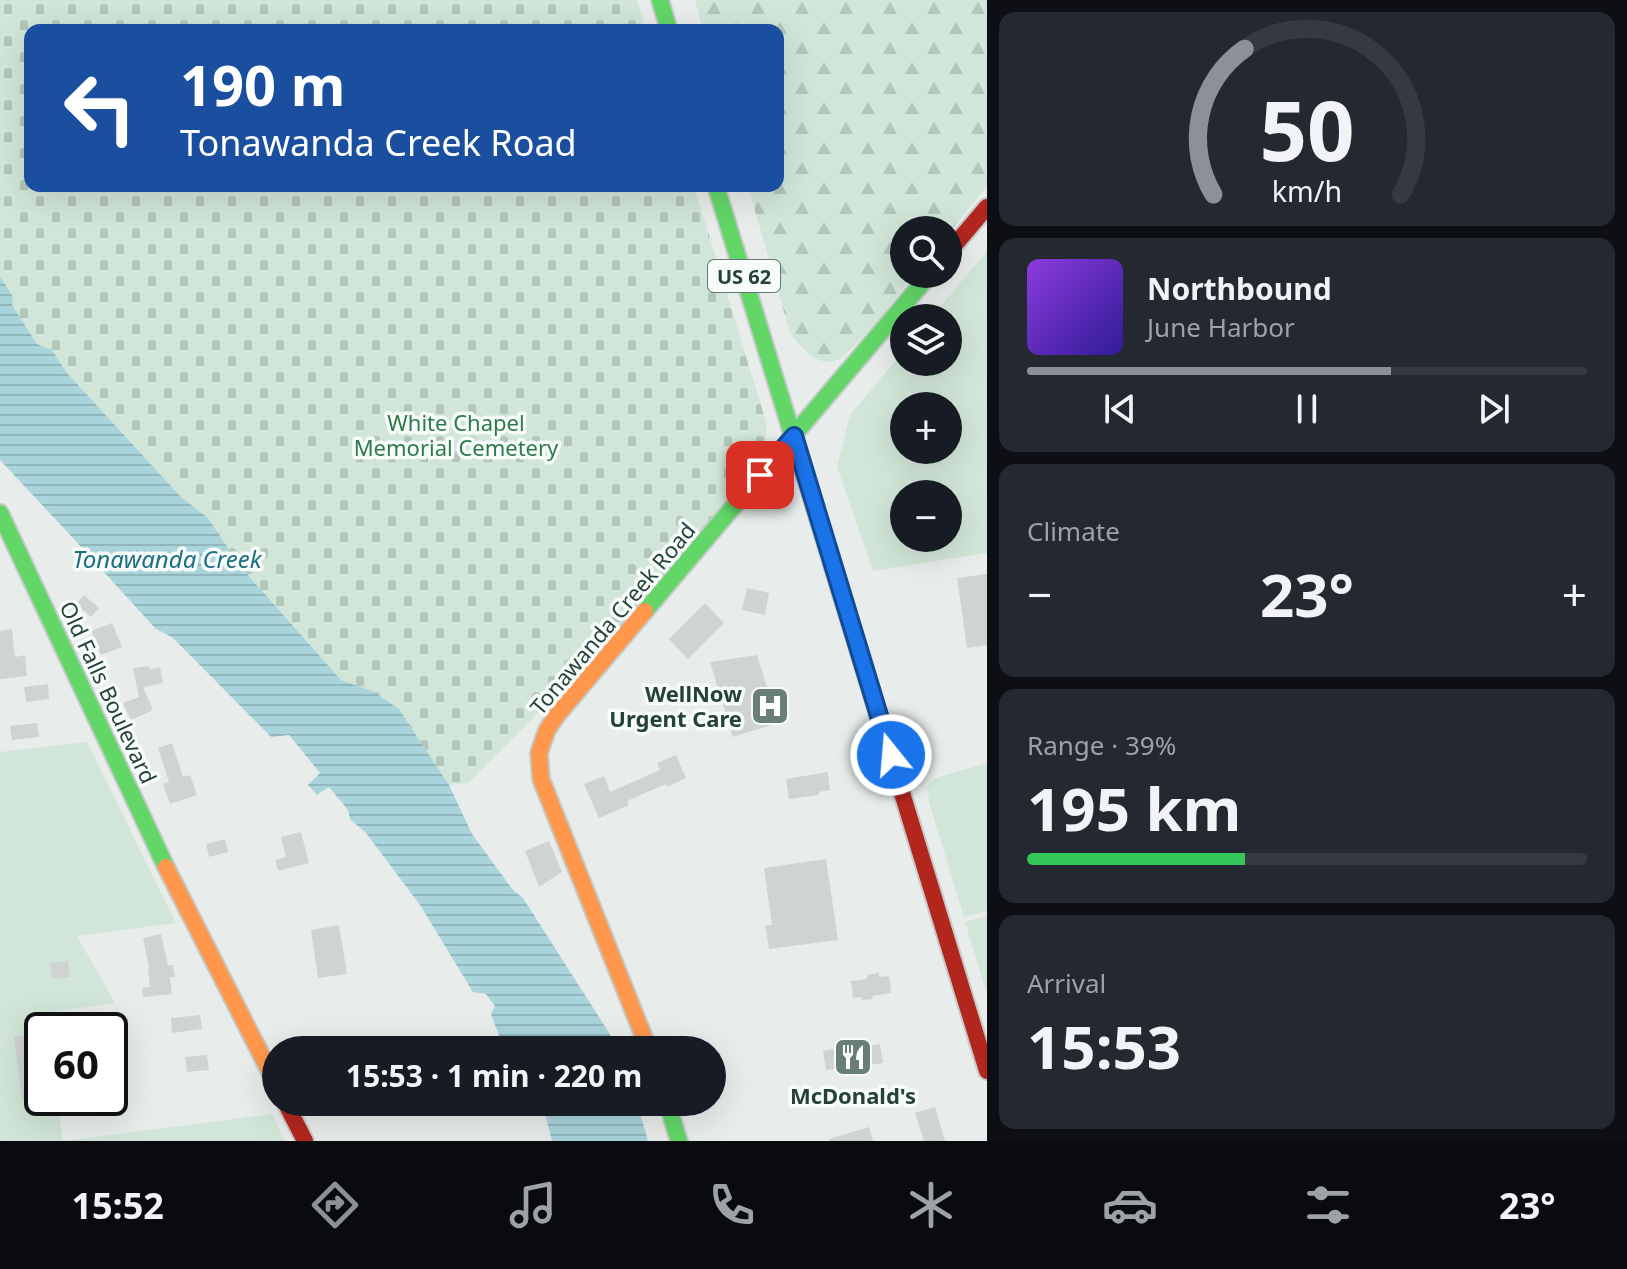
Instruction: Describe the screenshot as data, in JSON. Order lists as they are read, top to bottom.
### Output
{
  "streets": {
    "street": ["US 62", "Tonawanda Creek Road", "Old Falls Boulevard"]
  },
  "crossings": [
    ["US 62", "Tonawanda Creek Road"]
  ],
  "water": ["Tonawanda Creek"],
  "parks": ["White Chapel Memorial Cemetery"],
  "places": {
    "hospital": ["WellNow Urgent Care"],
    "restaurant": ["McDonald's"]
  },
  "page": {
    "turn": ["190 m", "Tonawanda Creek Road"],
    "map_buttons": ["+", "−"],
    "song": ["Northbound", "June Harbor"],
    "tile": [
      "Climate",
      ["Range · 39%", "195 km"],
      ["Arrival", "15:53"]
    ],
    "heat": ["−", "23°", "+"],
    "limit": "60",
    "trip": "15:53 · 1 min · 220 m",
    "tabs": ["15:52", "23°"],
    "gauge": ["50", "km/h"]
  }
}
